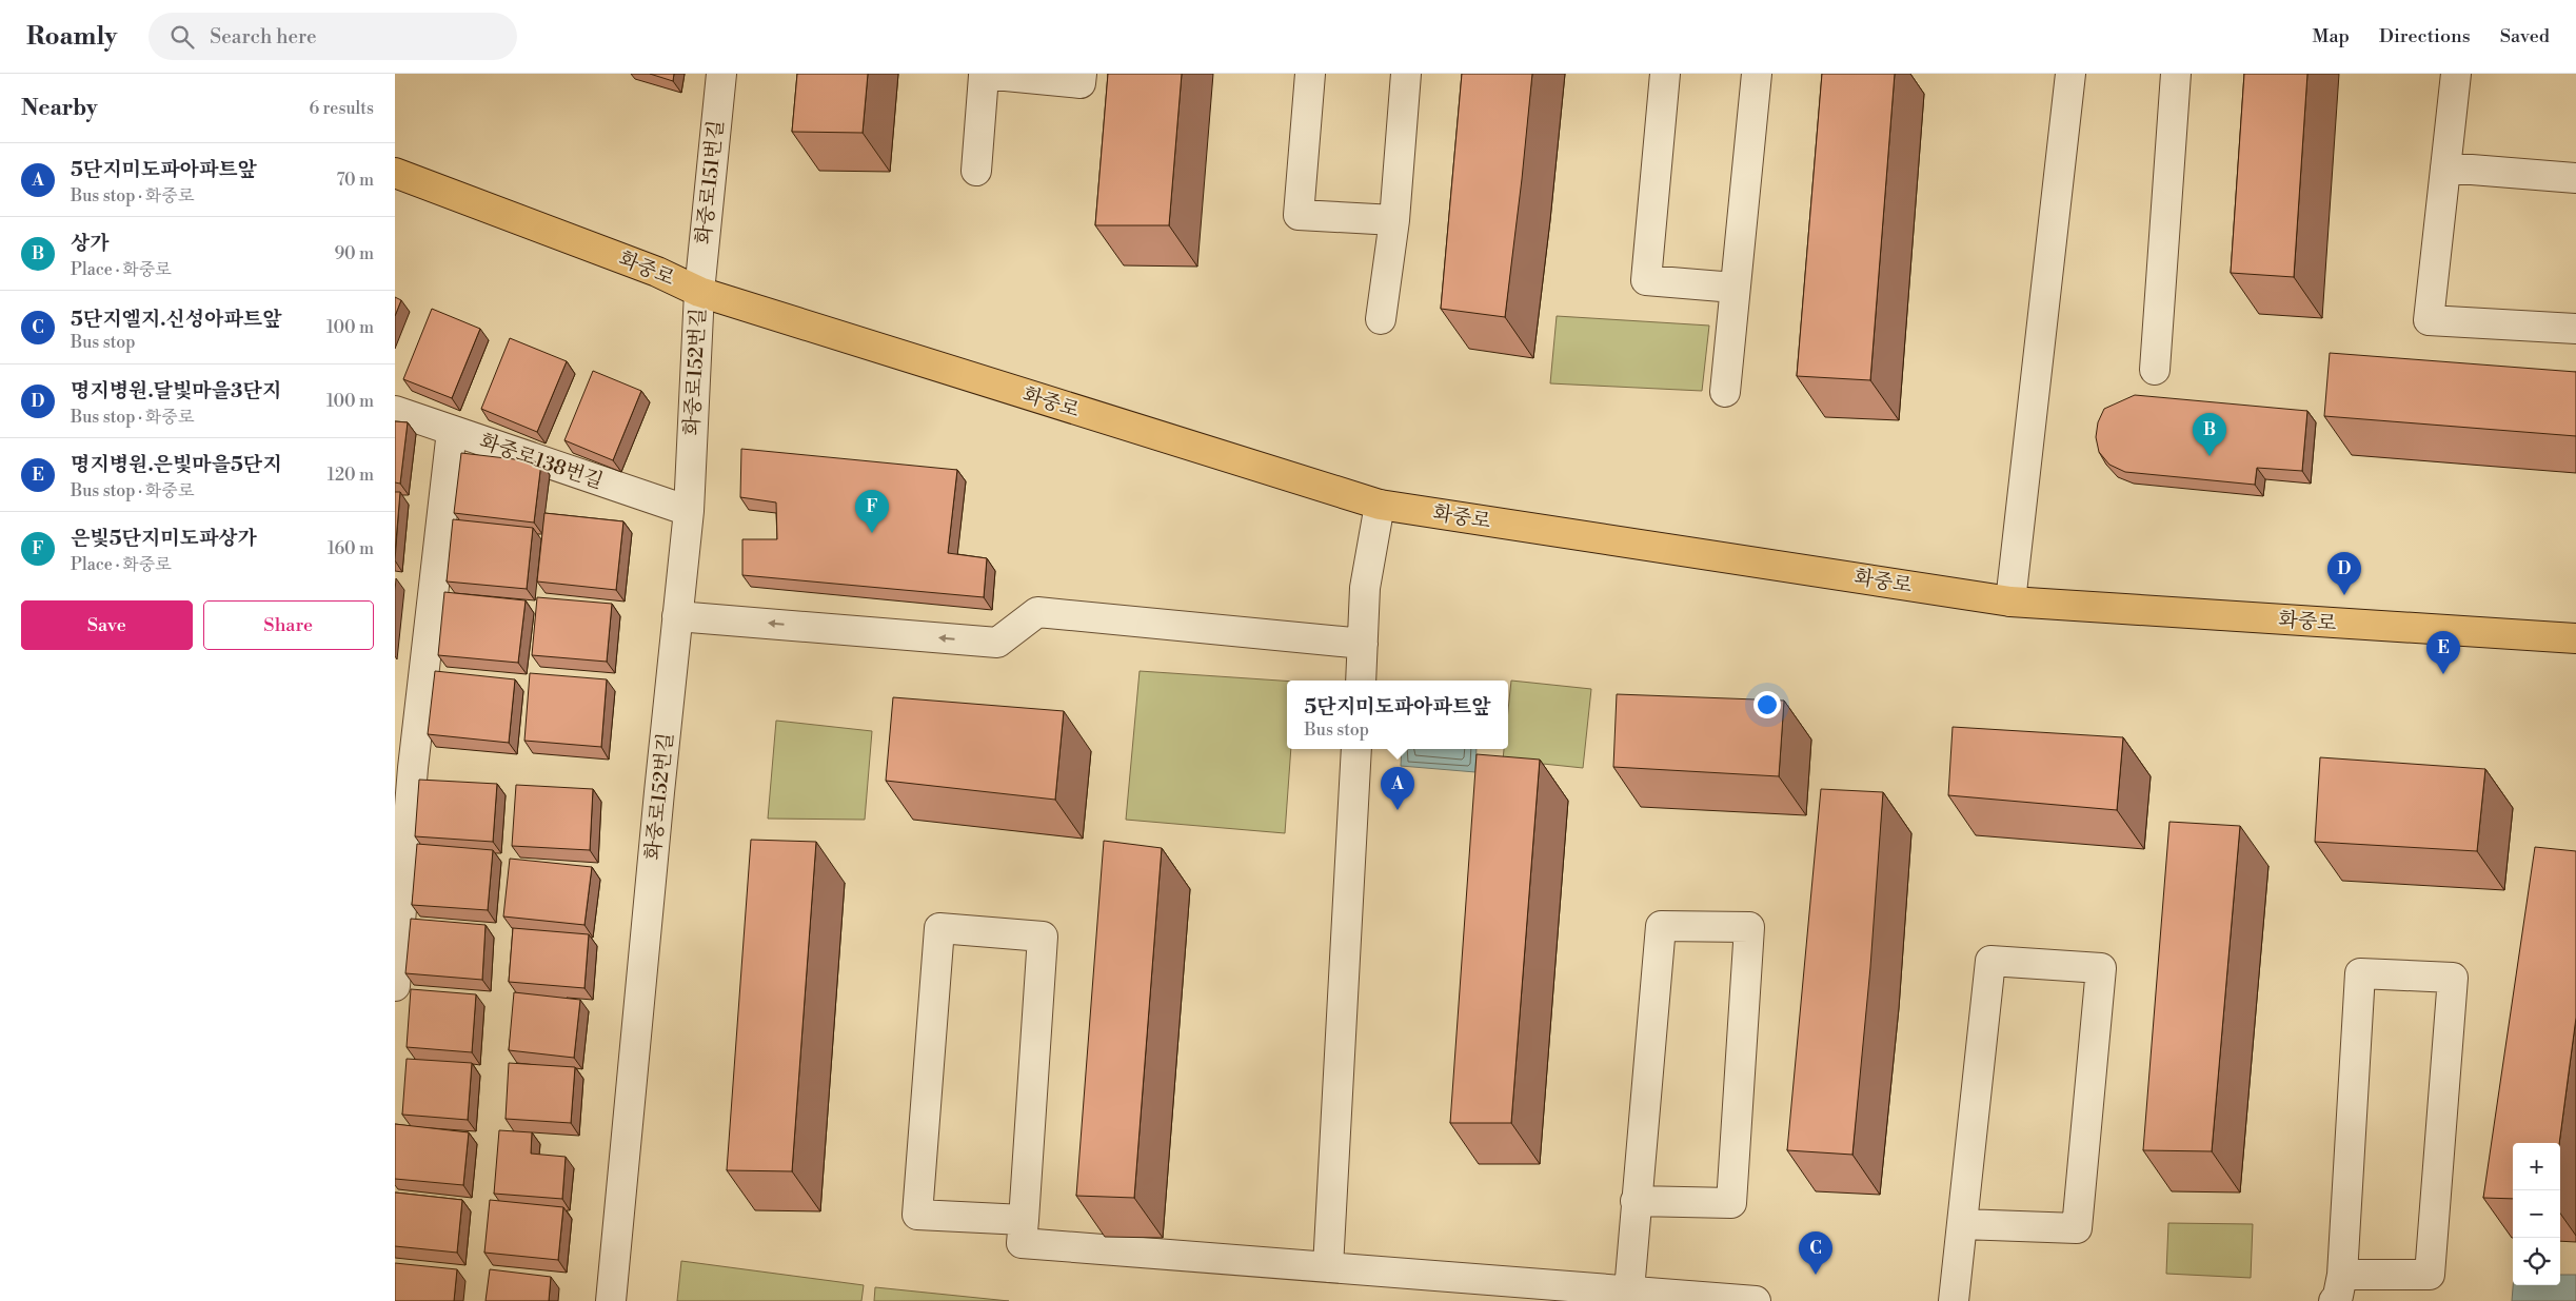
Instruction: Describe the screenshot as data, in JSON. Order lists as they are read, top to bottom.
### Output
{
  "streets": {
    "main road": ["화중로"],
    "street": ["화중로151번길", "화중로152번길", "화중로138번길"]
  },
  "crossings": [
    ["화중로151번길", "화중로"],
    ["화중로151번길", "화중로152번길"],
    ["화중로", "화중로152번길"],
    ["화중로152번길", "화중로138번길"]
  ],
  "page": {
    "header": "Roamly",
    "search": "Search here",
    "nav": ["Map", "Directions", "Saved"],
    "heading": ["Nearby", "6 results"],
    "list": [
      {
        "mark": "A",
        "name": "5단지미도파아파트앞",
        "note": "Bus stop · 화중로",
        "value": "70 m"
      },
      {
        "mark": "B",
        "name": "상가",
        "note": "Place · 화중로",
        "value": "90 m"
      },
      {
        "mark": "C",
        "name": "5단지엘지.신성아파트앞",
        "note": "Bus stop",
        "value": "100 m"
      },
      {
        "mark": "D",
        "name": "명지병원.달빛마을3단지",
        "note": "Bus stop · 화중로",
        "value": "100 m"
      },
      {
        "mark": "E",
        "name": "명지병원.은빛마을5단지",
        "note": "Bus stop · 화중로",
        "value": "120 m"
      },
      {
        "mark": "F",
        "name": "은빛5단지미도파상가",
        "note": "Place · 화중로",
        "value": "160 m"
      }
    ],
    "pins": [
      "B",
      "F",
      "D",
      "E",
      "A",
      "C"
    ],
    "buttons": ["Save", "Share"],
    "popup": ["5단지미도파아파트앞", "Bus stop"],
    "map_buttons": ["+", "−"]
  }
}
